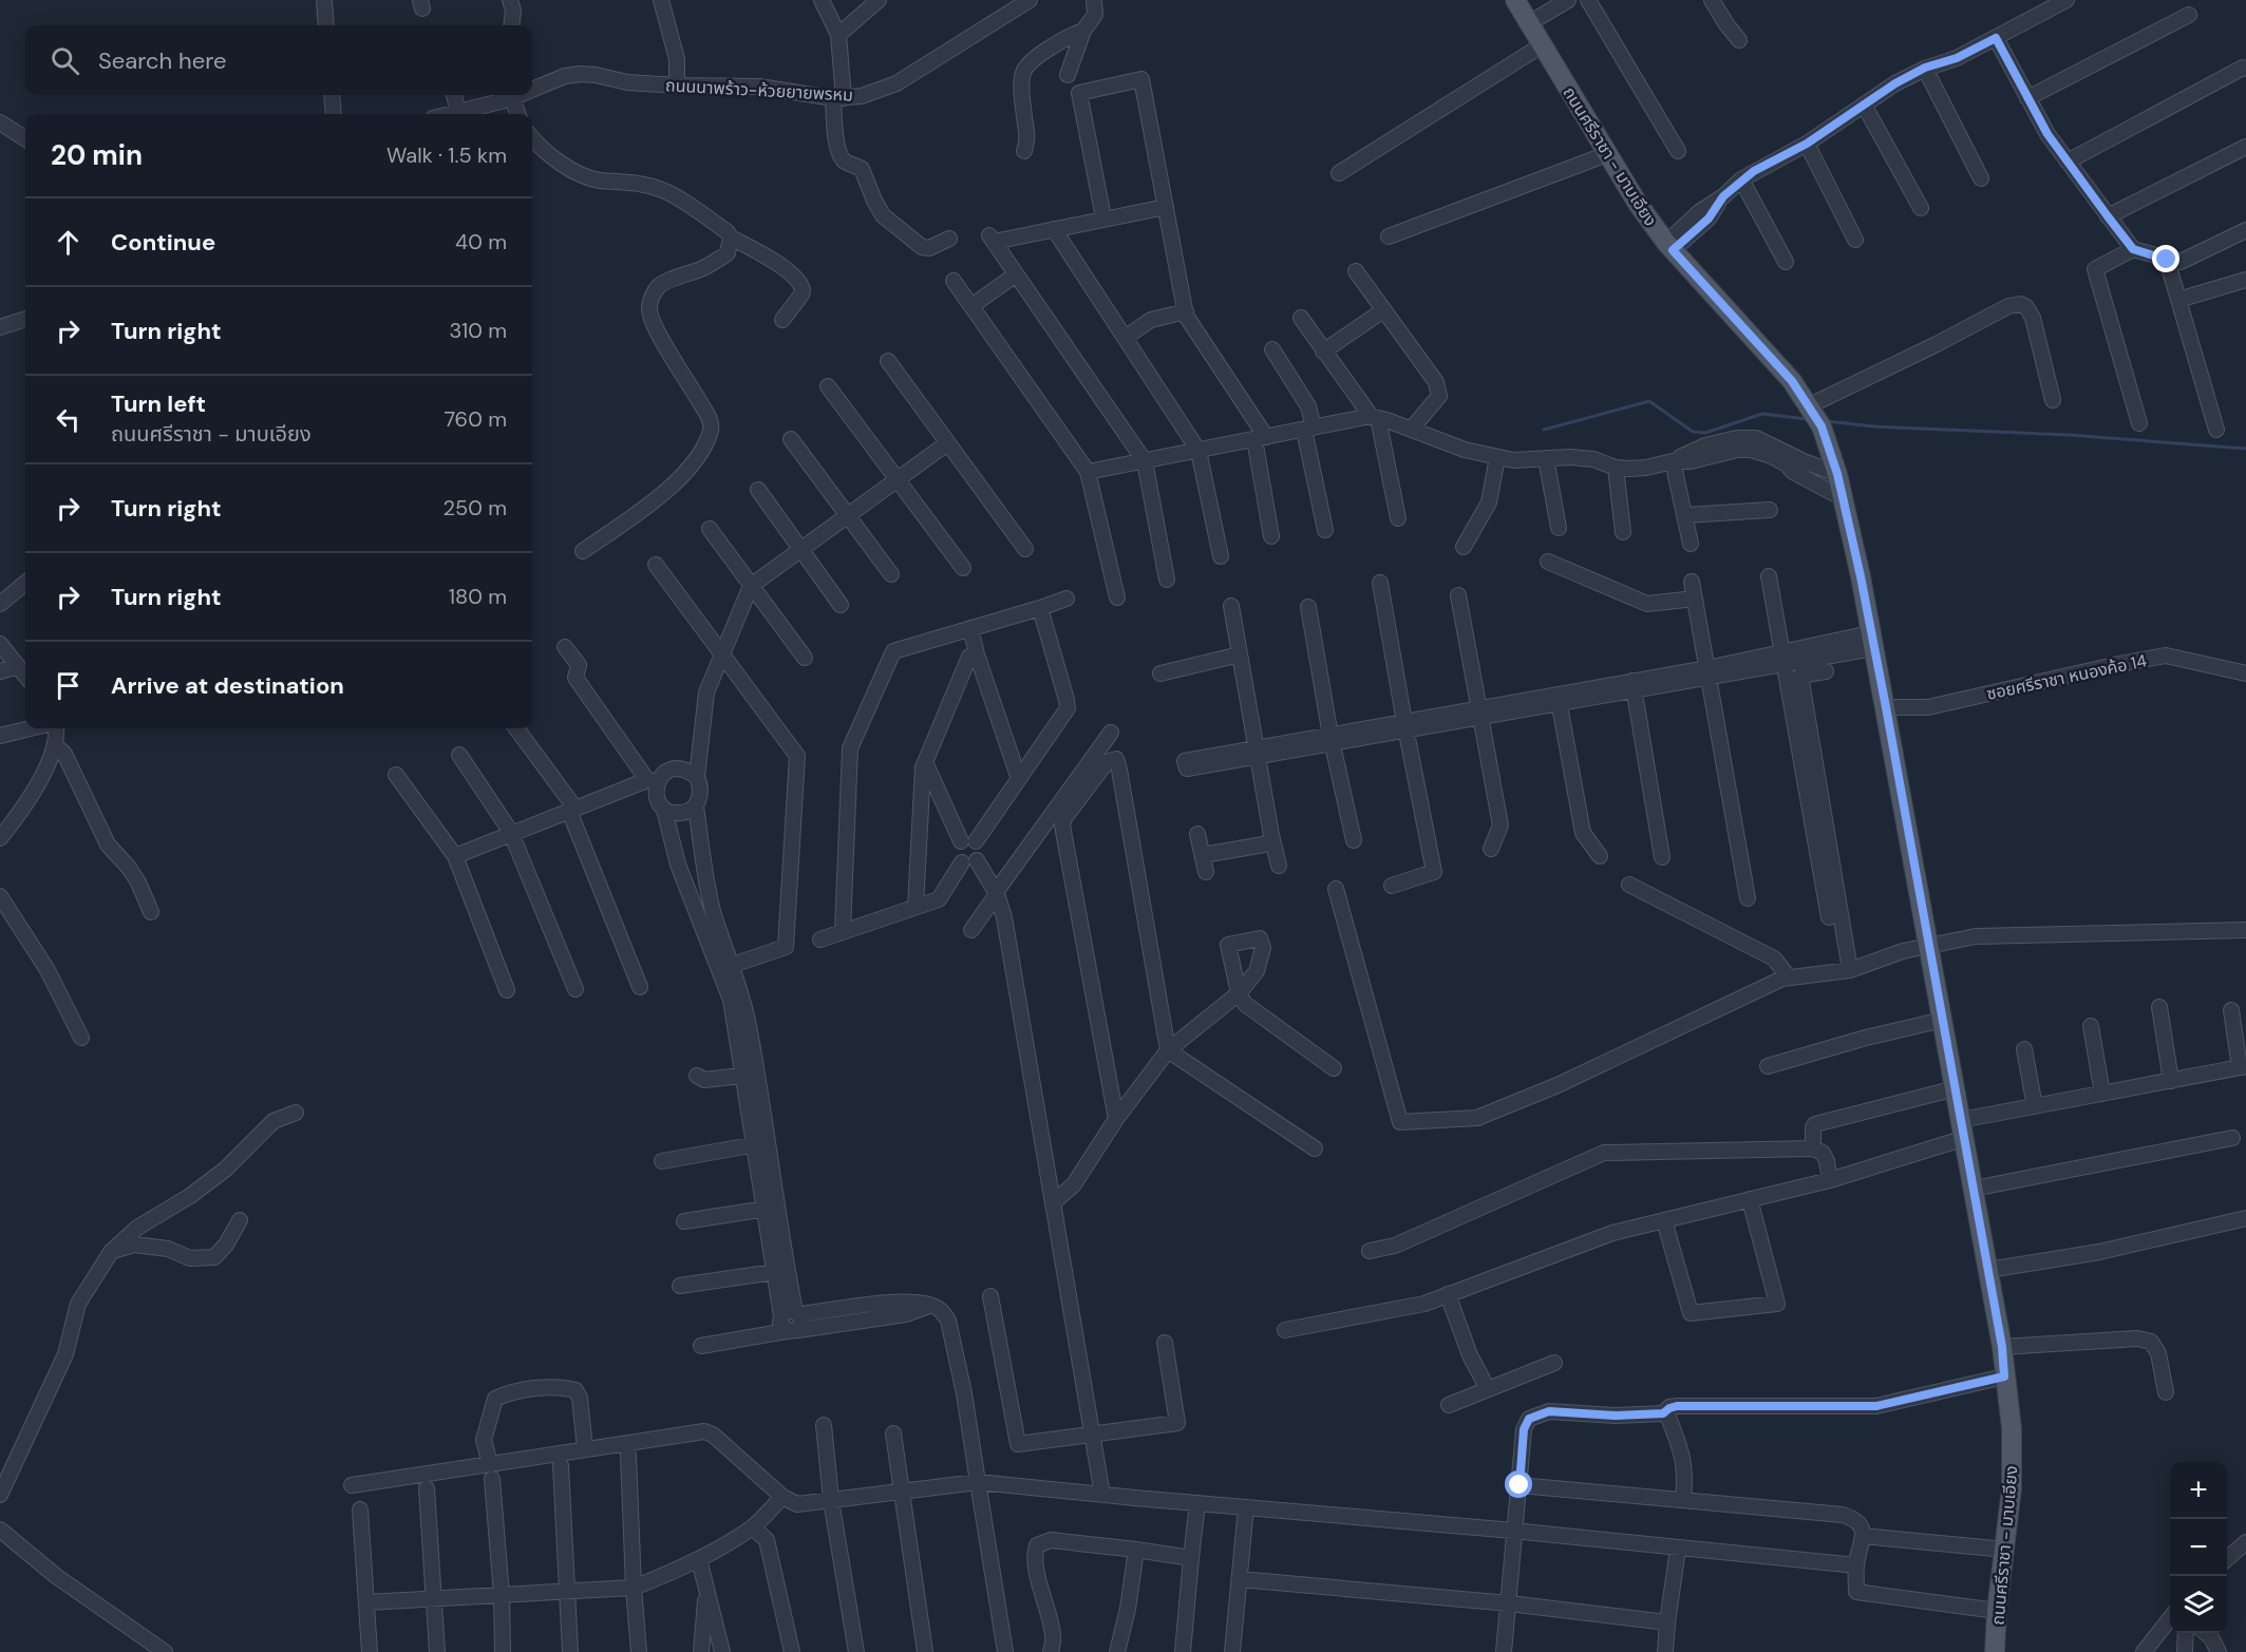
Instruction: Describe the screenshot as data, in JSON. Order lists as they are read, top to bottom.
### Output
{
  "streets": {
    "main road": ["ถนนศรีราชา - มาบเอียง"],
    "street": ["ถนนนาพร้าว-ห้วยยายพรหม", "ซอยศรีราชา หนองค้อ 14"]
  },
  "crossings": [
    ["ถนนศรีราชา - มาบเอียง", "ซอยศรีราชา หนองค้อ 14"]
  ],
  "page": {
    "search": "Search here",
    "heading": ["20 min", "Walk · 1.5 km"],
    "list": [
      ["Continue", "40 m"],
      ["Turn right", "310 m"],
      ["Turn left", "ถนนศรีราชา - มาบเอียง", "760 m"],
      ["Turn right", "250 m"],
      ["Turn right", "180 m"],
      "Arrive at destination"
    ],
    "map_buttons": ["+", "−"]
  }
}
